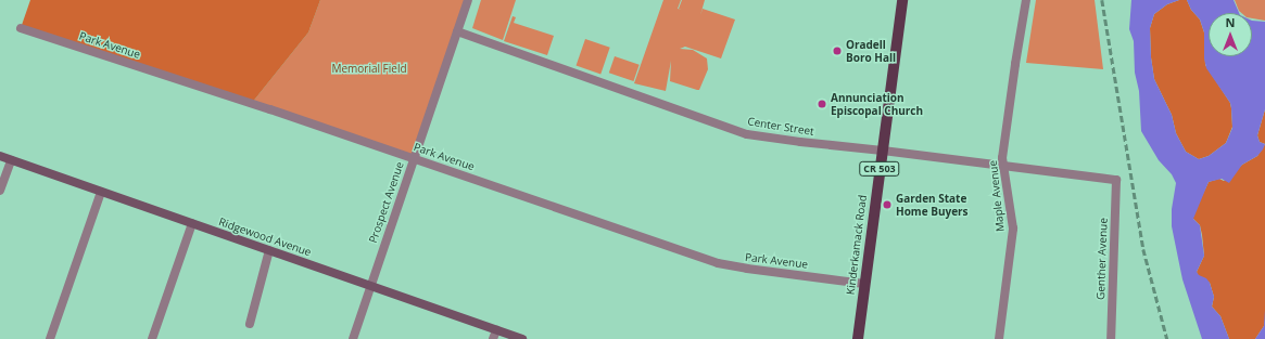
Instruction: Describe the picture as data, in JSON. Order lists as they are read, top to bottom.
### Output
{
  "streets": {
    "main road": ["CR 503", "Kinderkamack Road"],
    "street": [
      "Park Avenue",
      "Center Street",
      "Maple Avenue",
      "Prospect Avenue",
      "Ridgewood Avenue",
      "Genther Avenue"
    ]
  },
  "crossings": [
    ["Park Avenue", "Prospect Avenue"],
    ["Park Avenue", "Kinderkamack Road"],
    ["Center Street", "Maple Avenue"],
    ["Center Street", "Prospect Avenue"],
    ["Center Street", "Kinderkamack Road"],
    ["Center Street", "Genther Avenue"],
    ["Prospect Avenue", "Ridgewood Avenue"]
  ],
  "parks": ["Memorial Field"],
  "places": ["Oradell Boro Hall", "Annunciation Episcopal Church", "Garden State Home Buyers"],
  "north": "top"
}
